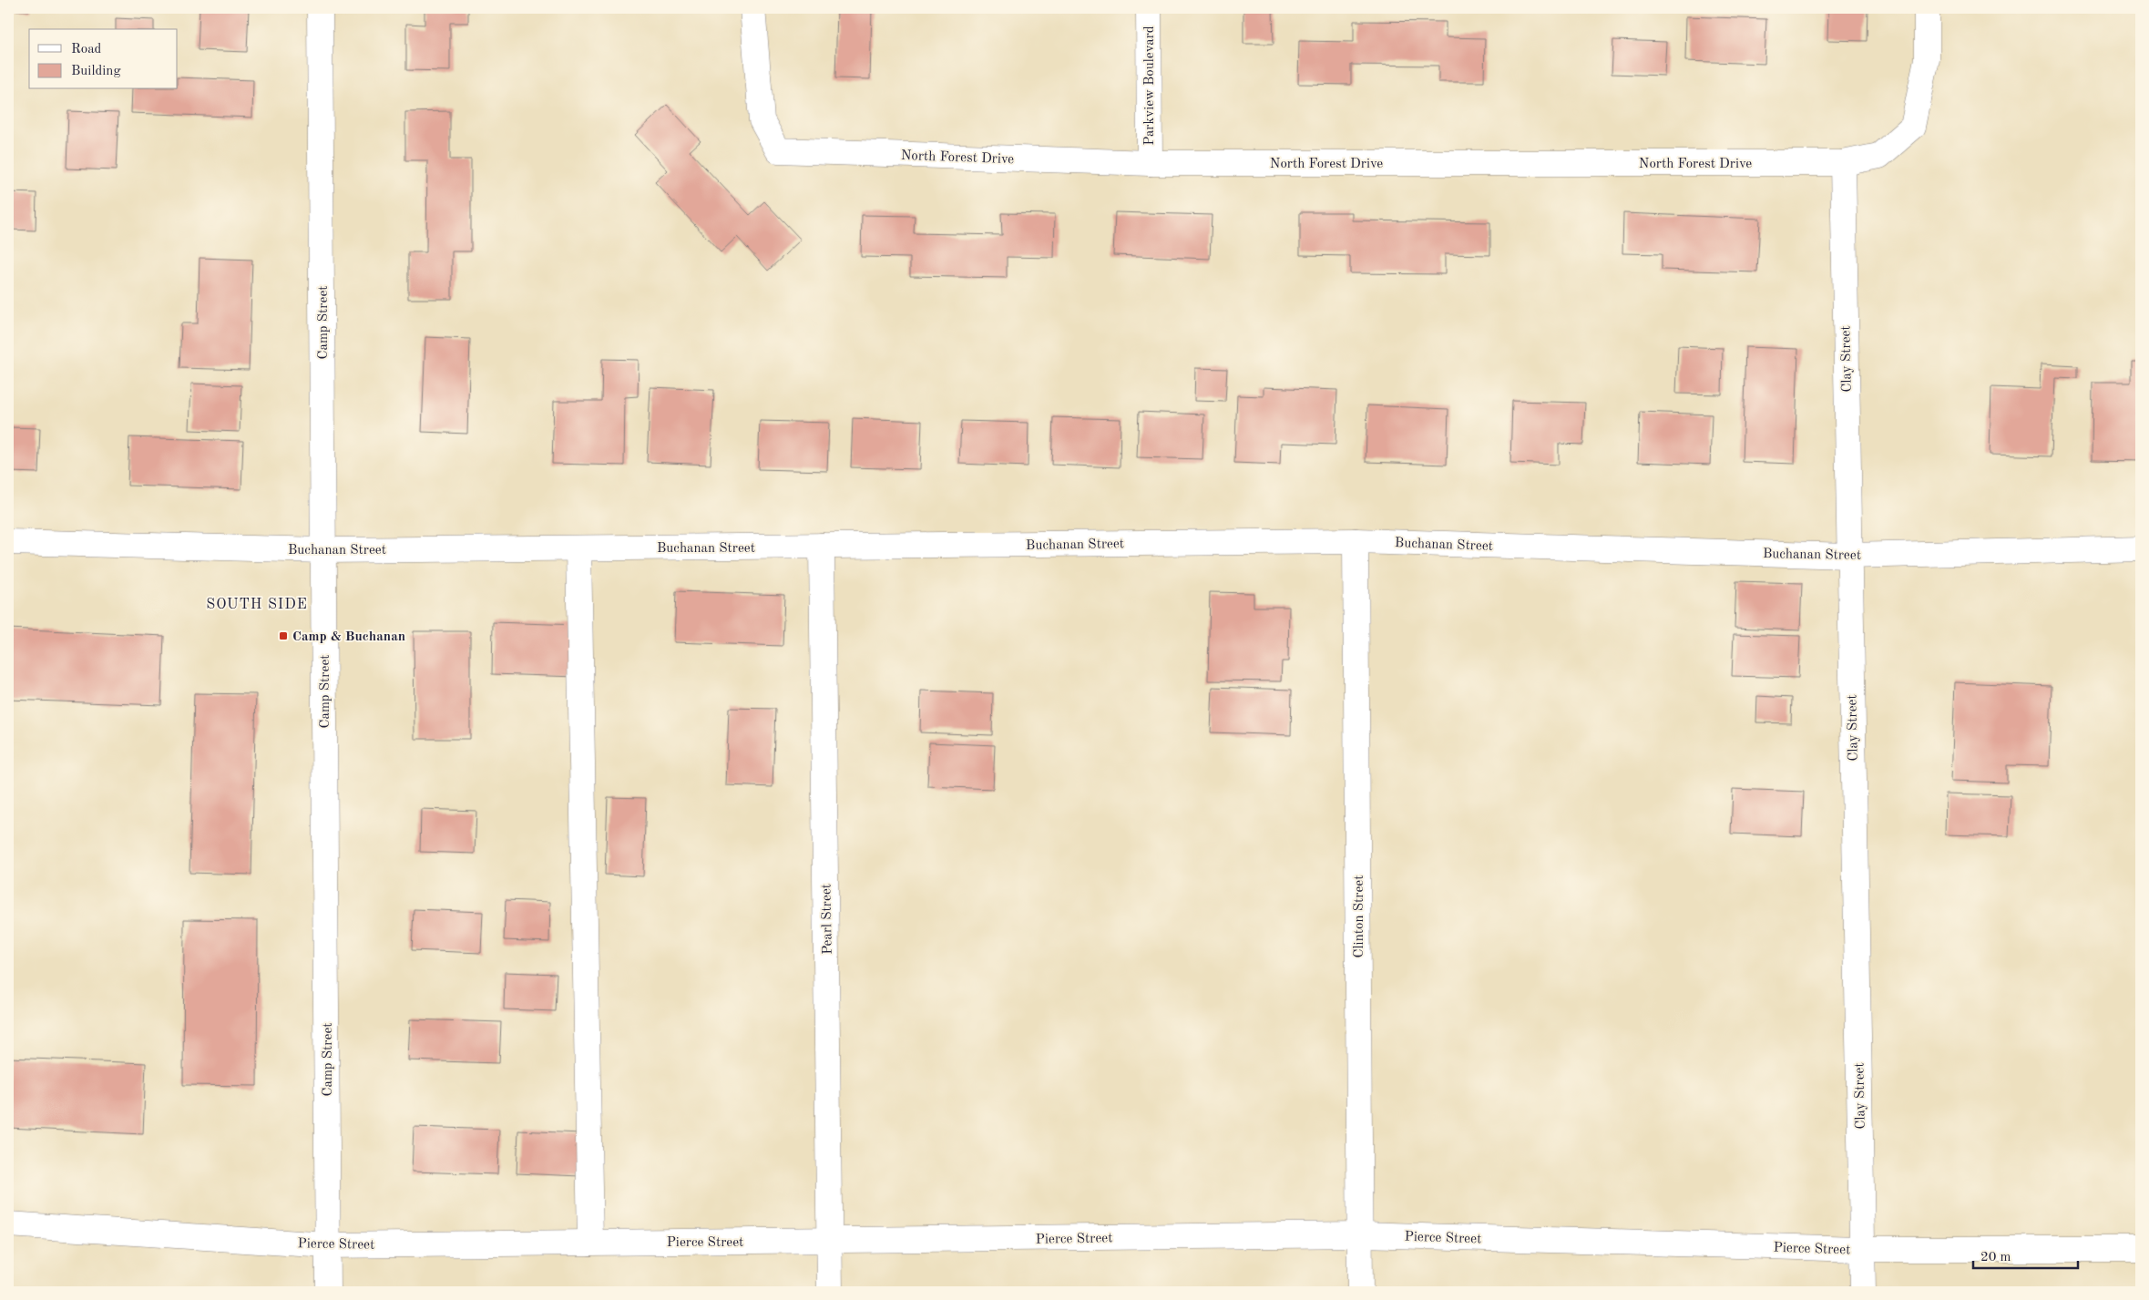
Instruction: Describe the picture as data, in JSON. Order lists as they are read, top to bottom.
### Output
{
  "streets": {
    "street": [
      "Parkview Boulevard",
      "North Forest Drive",
      "Camp Street",
      "Clay Street",
      "Buchanan Street",
      "Clinton Street",
      "Pearl Street",
      "Pierce Street"
    ]
  },
  "crossings": [
    ["Parkview Boulevard", "North Forest Drive"],
    ["North Forest Drive", "Clay Street"],
    ["Camp Street", "Buchanan Street"],
    ["Camp Street", "Pierce Street"],
    ["Clay Street", "Buchanan Street"],
    ["Clay Street", "Pierce Street"],
    ["Buchanan Street", "Clinton Street"],
    ["Buchanan Street", "Pearl Street"],
    ["Clinton Street", "Pierce Street"],
    ["Pearl Street", "Pierce Street"]
  ],
  "districts": ["SOUTH SIDE"],
  "places": {
    "transit": ["Camp & Buchanan"]
  },
  "legend": ["Road", "Building"],
  "scale_bar": "20 m"
}
